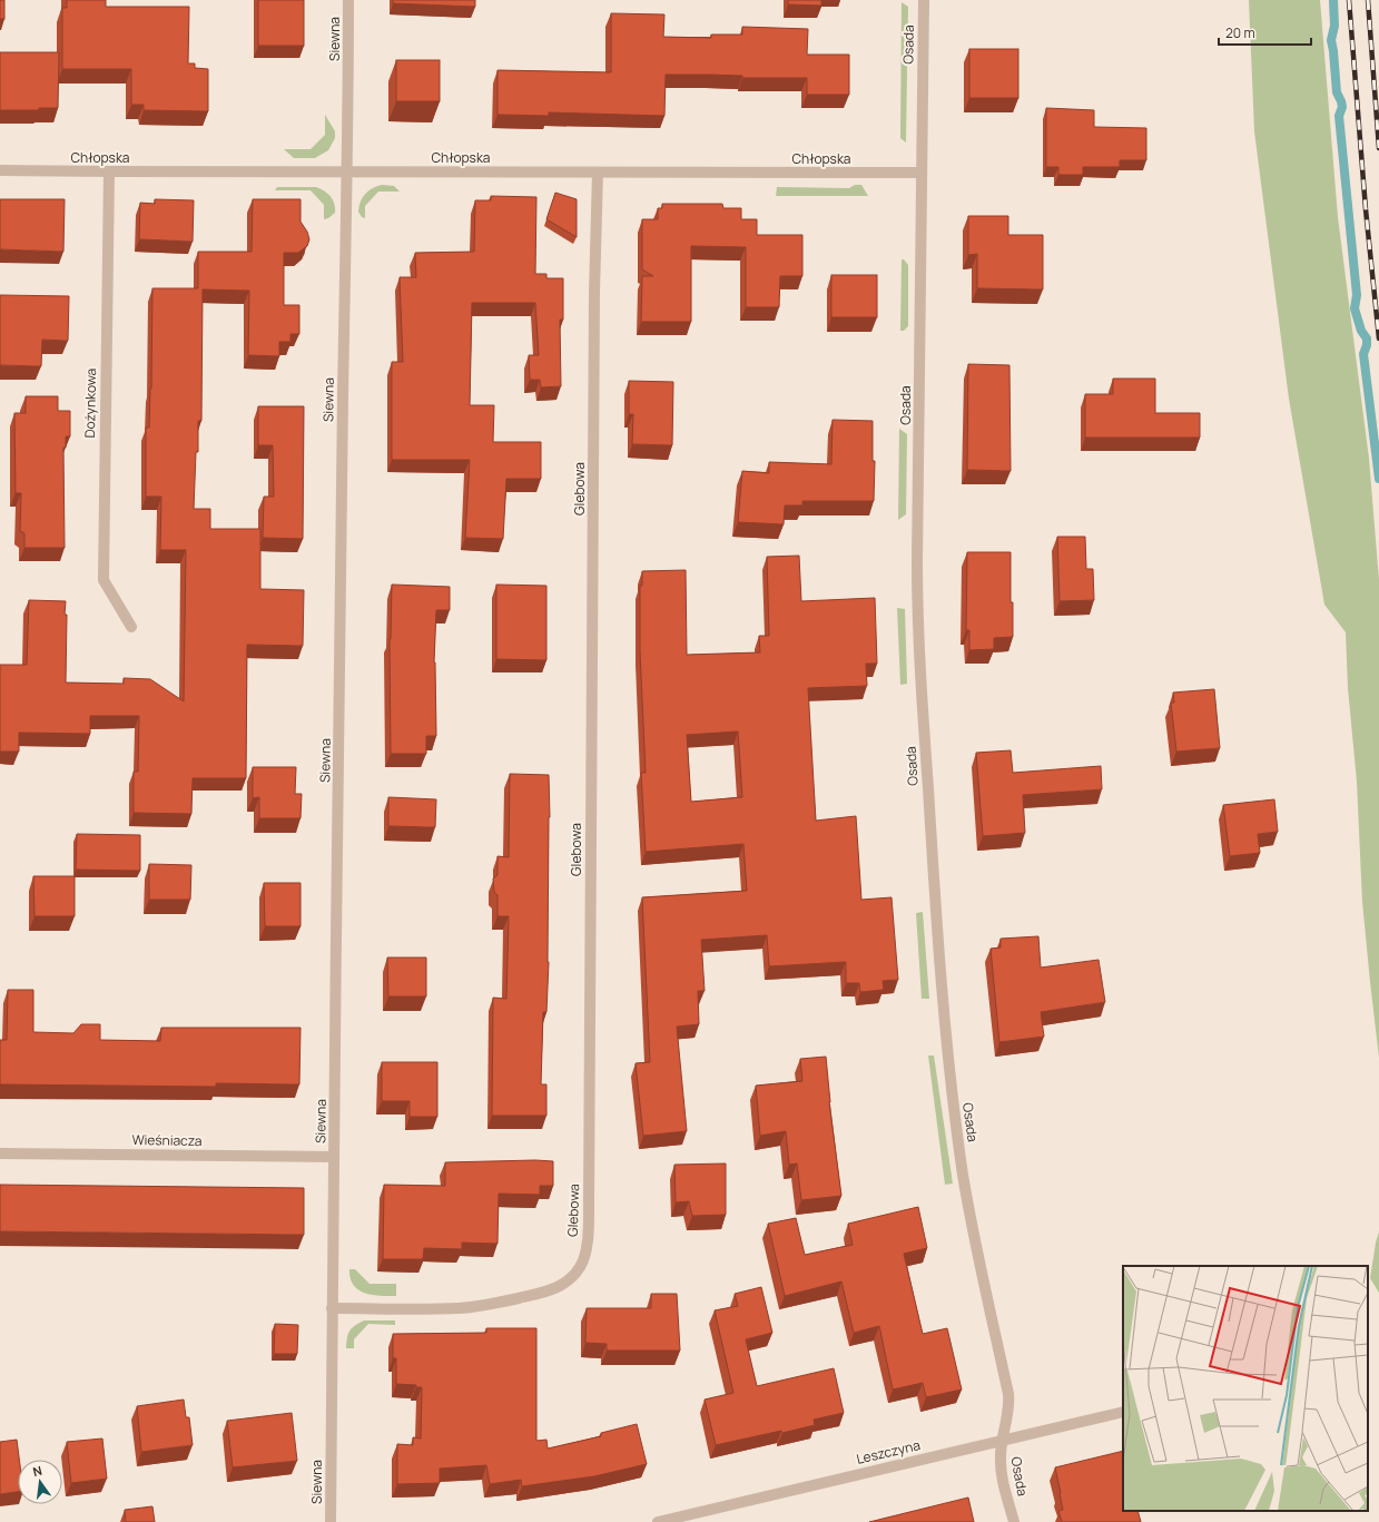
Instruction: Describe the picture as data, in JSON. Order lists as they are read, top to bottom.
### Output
{
  "streets": {
    "street": [
      "Siewna",
      "Osada",
      "Chłopska",
      "Dożynkowa",
      "Glebowa",
      "Wieśniacza",
      "Leszczyna"
    ]
  },
  "crossings": [
    ["Siewna", "Chłopska"],
    ["Siewna", "Glebowa"],
    ["Siewna", "Wieśniacza"],
    ["Osada", "Chłopska"],
    ["Osada", "Leszczyna"],
    ["Chłopska", "Dożynkowa"],
    ["Chłopska", "Glebowa"]
  ],
  "scale_bar": "20 m",
  "north": "top"
}
